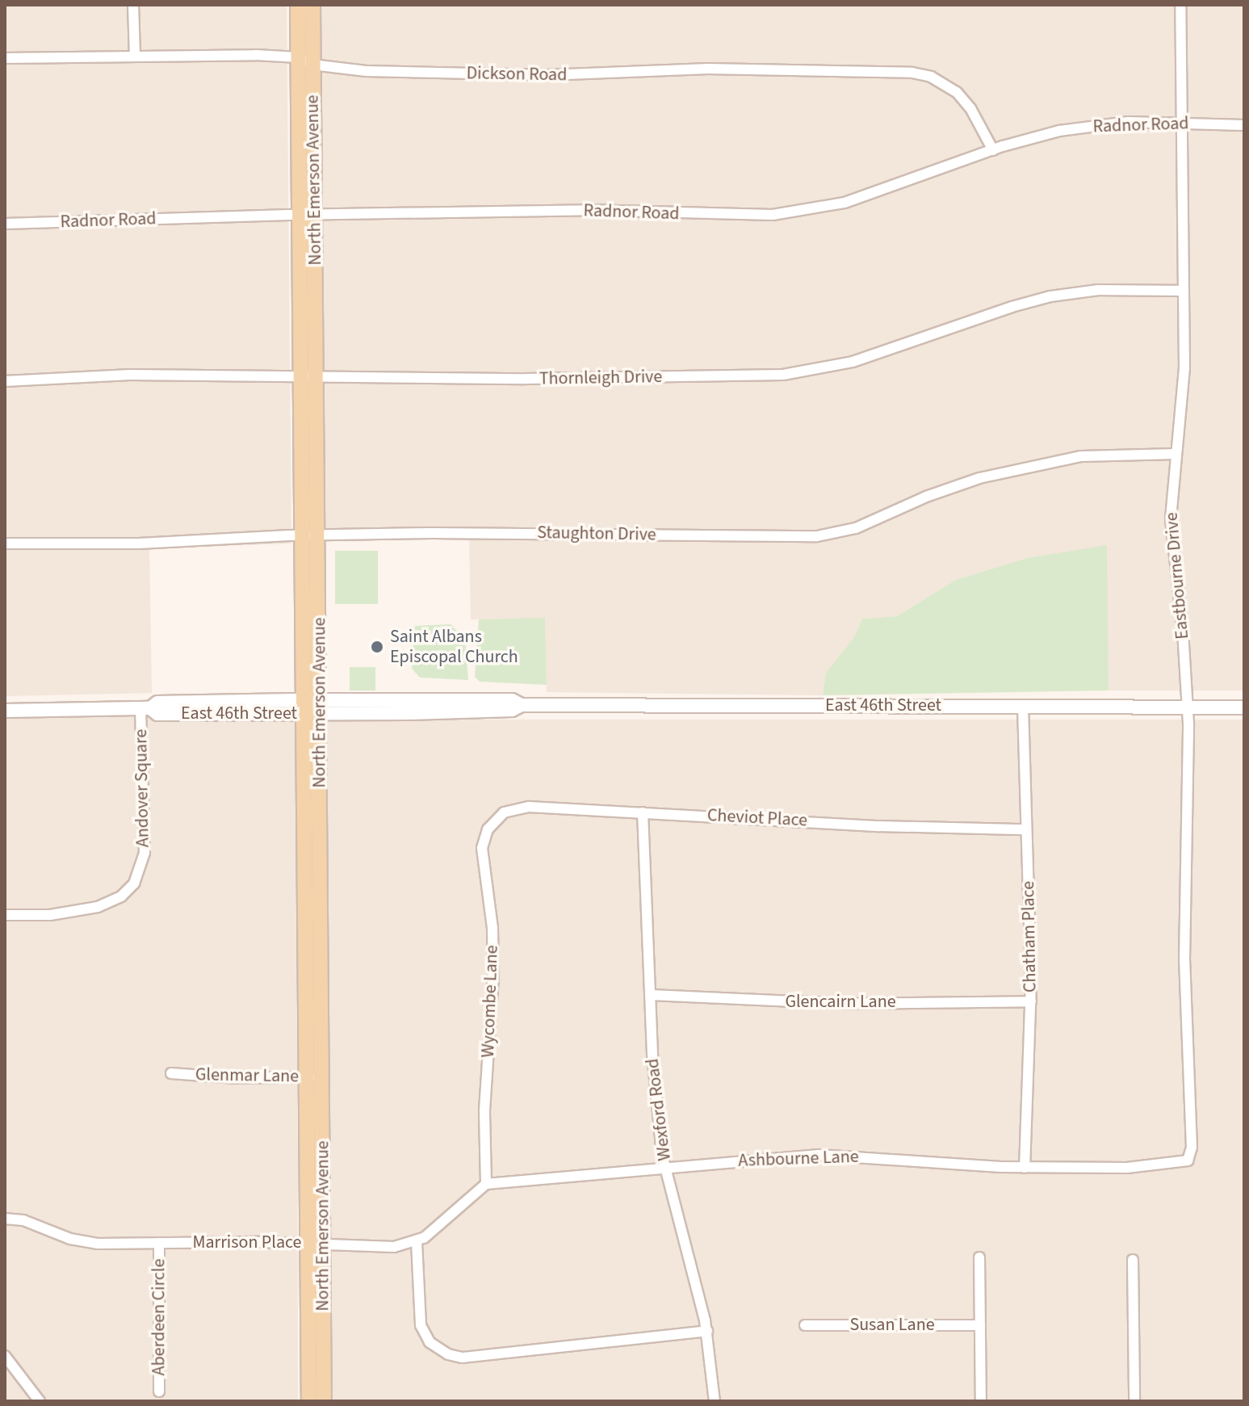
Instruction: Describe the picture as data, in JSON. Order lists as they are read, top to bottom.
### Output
{
  "streets": {
    "main road": ["North Emerson Avenue", "East 46th Street"],
    "street": [
      "Dickson Road",
      "Radnor Road",
      "Thornleigh Drive",
      "Staughton Drive",
      "Eastbourne Drive",
      "Andover Square",
      "Cheviot Place",
      "Chatham Place",
      "Wycombe Lane",
      "Glencairn Lane",
      "Glenmar Lane",
      "Wexford Road",
      "Ashbourne Lane",
      "Marrison Place",
      "Aberdeen Circle",
      "Susan Lane"
    ]
  },
  "crossings": [
    ["Dickson Road", "Radnor Road"],
    ["Dickson Road", "North Emerson Avenue"],
    ["Radnor Road", "North Emerson Avenue"],
    ["Radnor Road", "Eastbourne Drive"],
    ["North Emerson Avenue", "Thornleigh Drive"],
    ["North Emerson Avenue", "Staughton Drive"],
    ["North Emerson Avenue", "East 46th Street"],
    ["North Emerson Avenue", "Glenmar Lane"],
    ["North Emerson Avenue", "Marrison Place"],
    ["Thornleigh Drive", "Eastbourne Drive"],
    ["Staughton Drive", "Eastbourne Drive"],
    ["Eastbourne Drive", "East 46th Street"],
    ["Eastbourne Drive", "Ashbourne Lane"],
    ["East 46th Street", "Andover Square"],
    ["East 46th Street", "Chatham Place"],
    ["Cheviot Place", "Chatham Place"],
    ["Cheviot Place", "Wycombe Lane"],
    ["Cheviot Place", "Wexford Road"],
    ["Chatham Place", "Glencairn Lane"],
    ["Chatham Place", "Ashbourne Lane"],
    ["Wycombe Lane", "Ashbourne Lane"],
    ["Glencairn Lane", "Wexford Road"],
    ["Wexford Road", "Ashbourne Lane"],
    ["Marrison Place", "Aberdeen Circle"]
  ],
  "places": ["Saint Albans Episcopal Church"]
}
